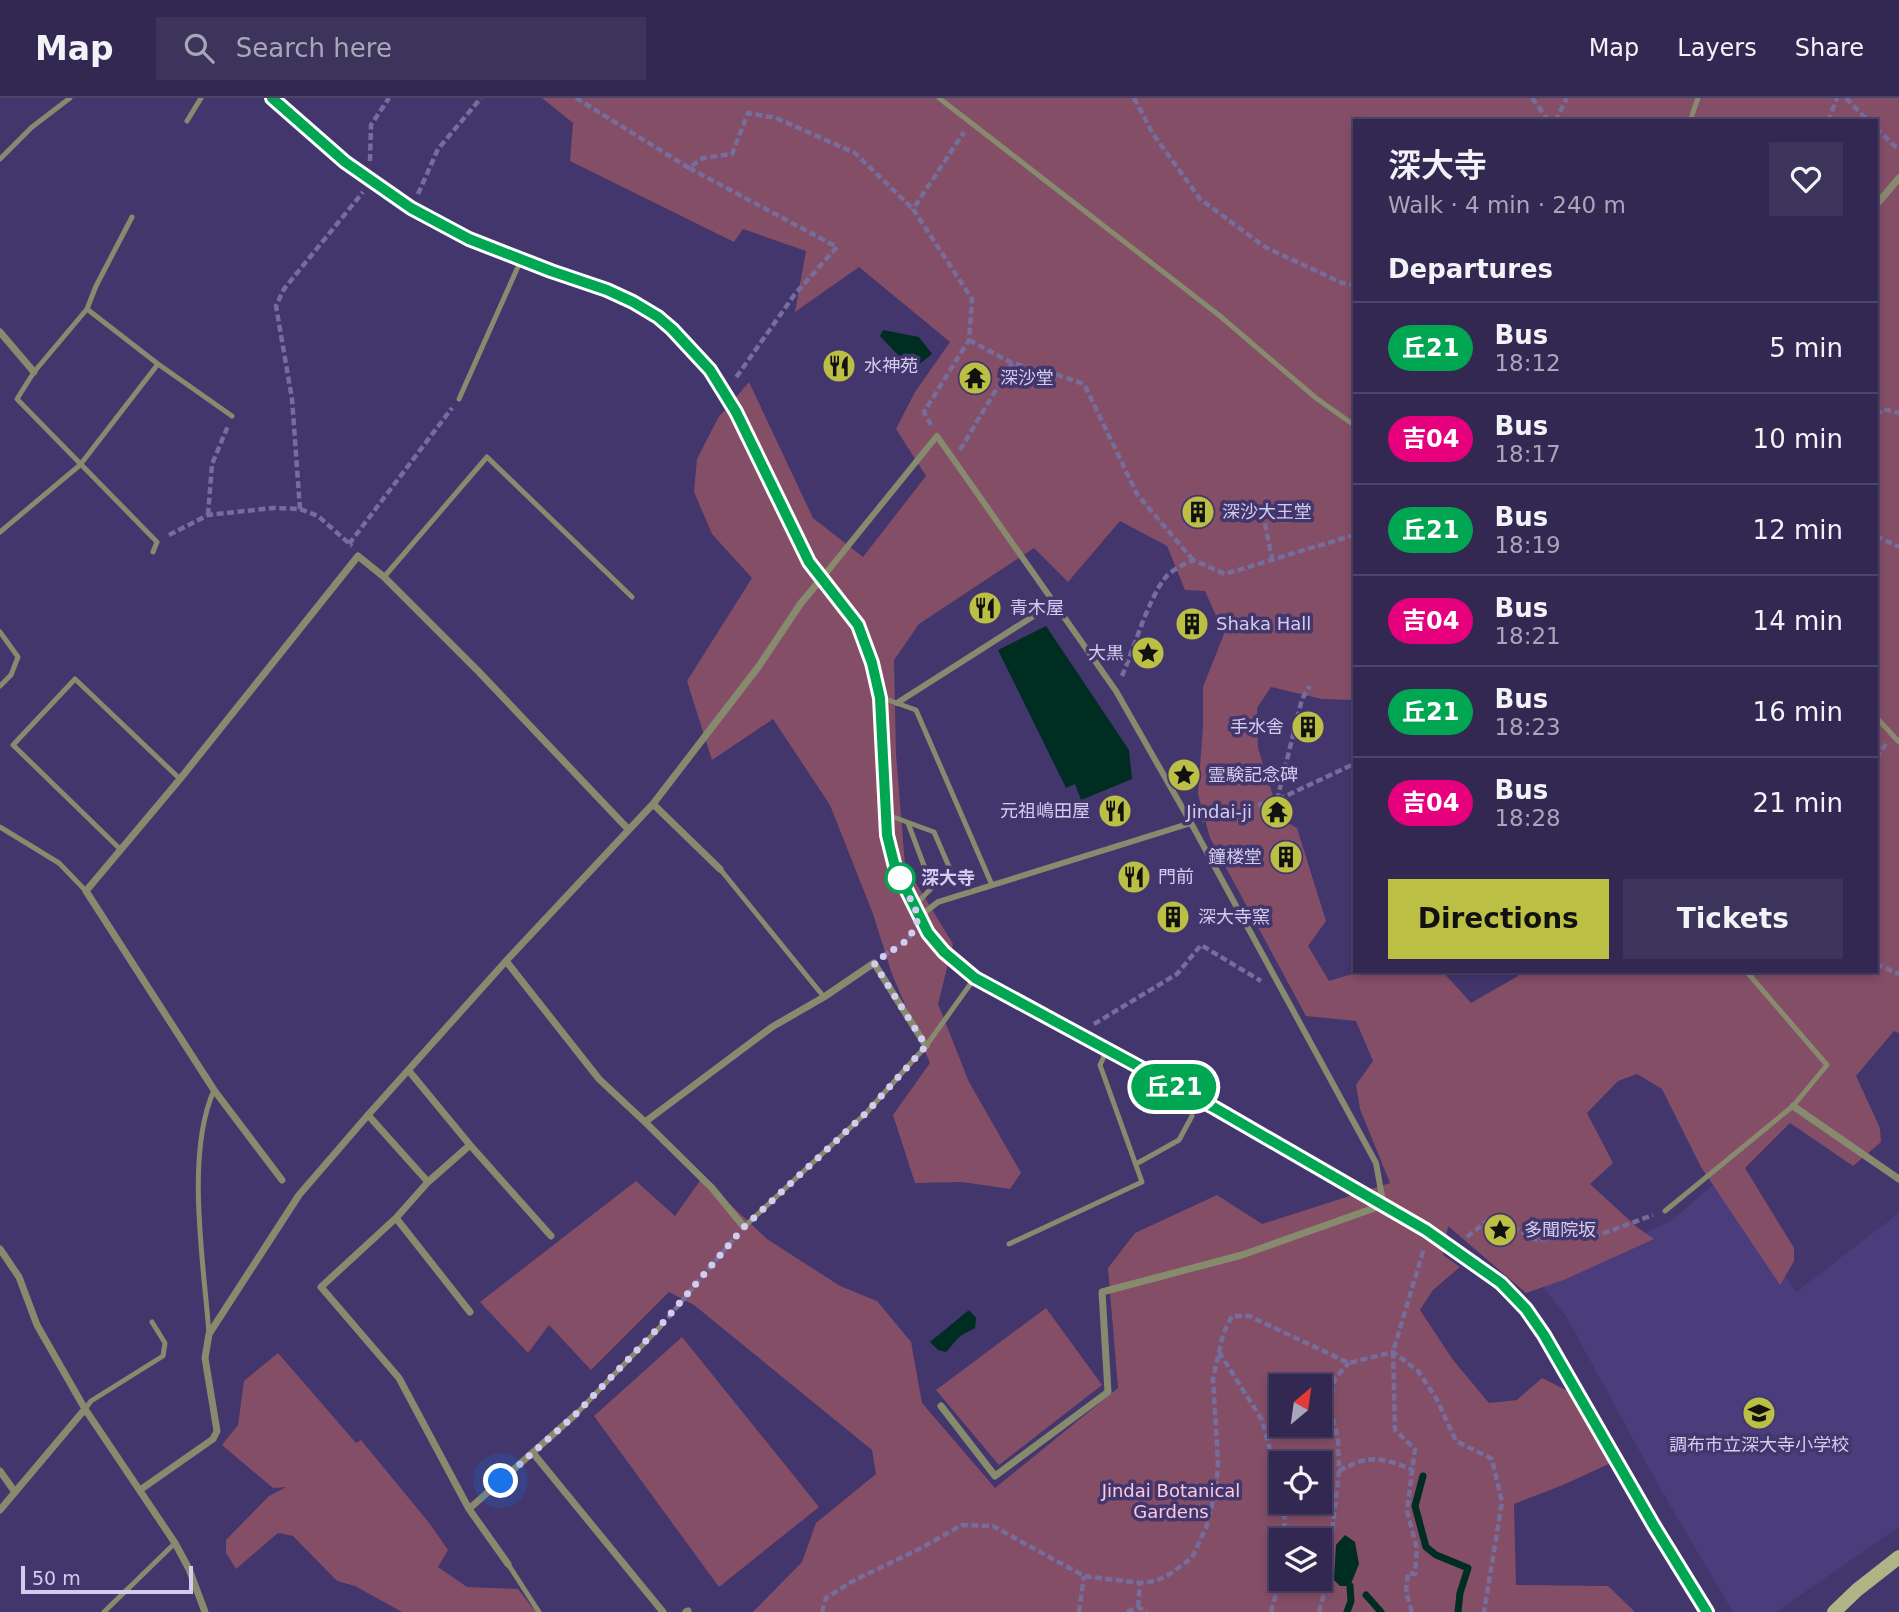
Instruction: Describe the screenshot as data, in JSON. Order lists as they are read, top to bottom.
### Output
{
  "parks": ["Jindai Botanical Gardens"],
  "places": {
    "restaurant": [
      "水神苑",
      "青木屋",
      "元祖嶋田屋",
      "門前"
    ],
    "temple": ["深沙堂", "Jindai-ji"],
    "building": [
      "深沙大王堂",
      "Shaka Hall",
      "手水舎",
      "鐘楼堂",
      "深大寺窯"
    ],
    "place": ["大黒", "霊験記念碑", "多聞院坂"],
    "other": ["深大寺"],
    "school or university": ["調布市立深大寺小学校"]
  },
  "lines": ["bus line 丘21"],
  "scale_bar": "50 m",
  "north": "top right",
  "page": {
    "header": "Map",
    "search": "Search here",
    "nav": ["Map", "Layers", "Share"],
    "on_map": "丘21",
    "heading": [
      ["深大寺", "Walk · 4 min · 240 m"],
      "Departures"
    ],
    "list": [
      {
        "mark": "丘21",
        "name": "Bus",
        "note": "18:12",
        "value": "5 min"
      },
      {
        "mark": "吉04",
        "name": "Bus",
        "note": "18:17",
        "value": "10 min"
      },
      {
        "mark": "丘21",
        "name": "Bus",
        "note": "18:19",
        "value": "12 min"
      },
      {
        "mark": "吉04",
        "name": "Bus",
        "note": "18:21",
        "value": "14 min"
      },
      {
        "mark": "丘21",
        "name": "Bus",
        "note": "18:23",
        "value": "16 min"
      },
      {
        "mark": "吉04",
        "name": "Bus",
        "note": "18:28",
        "value": "21 min"
      }
    ],
    "buttons": ["Directions", "Tickets"],
    "scale": "50 m"
  }
}
